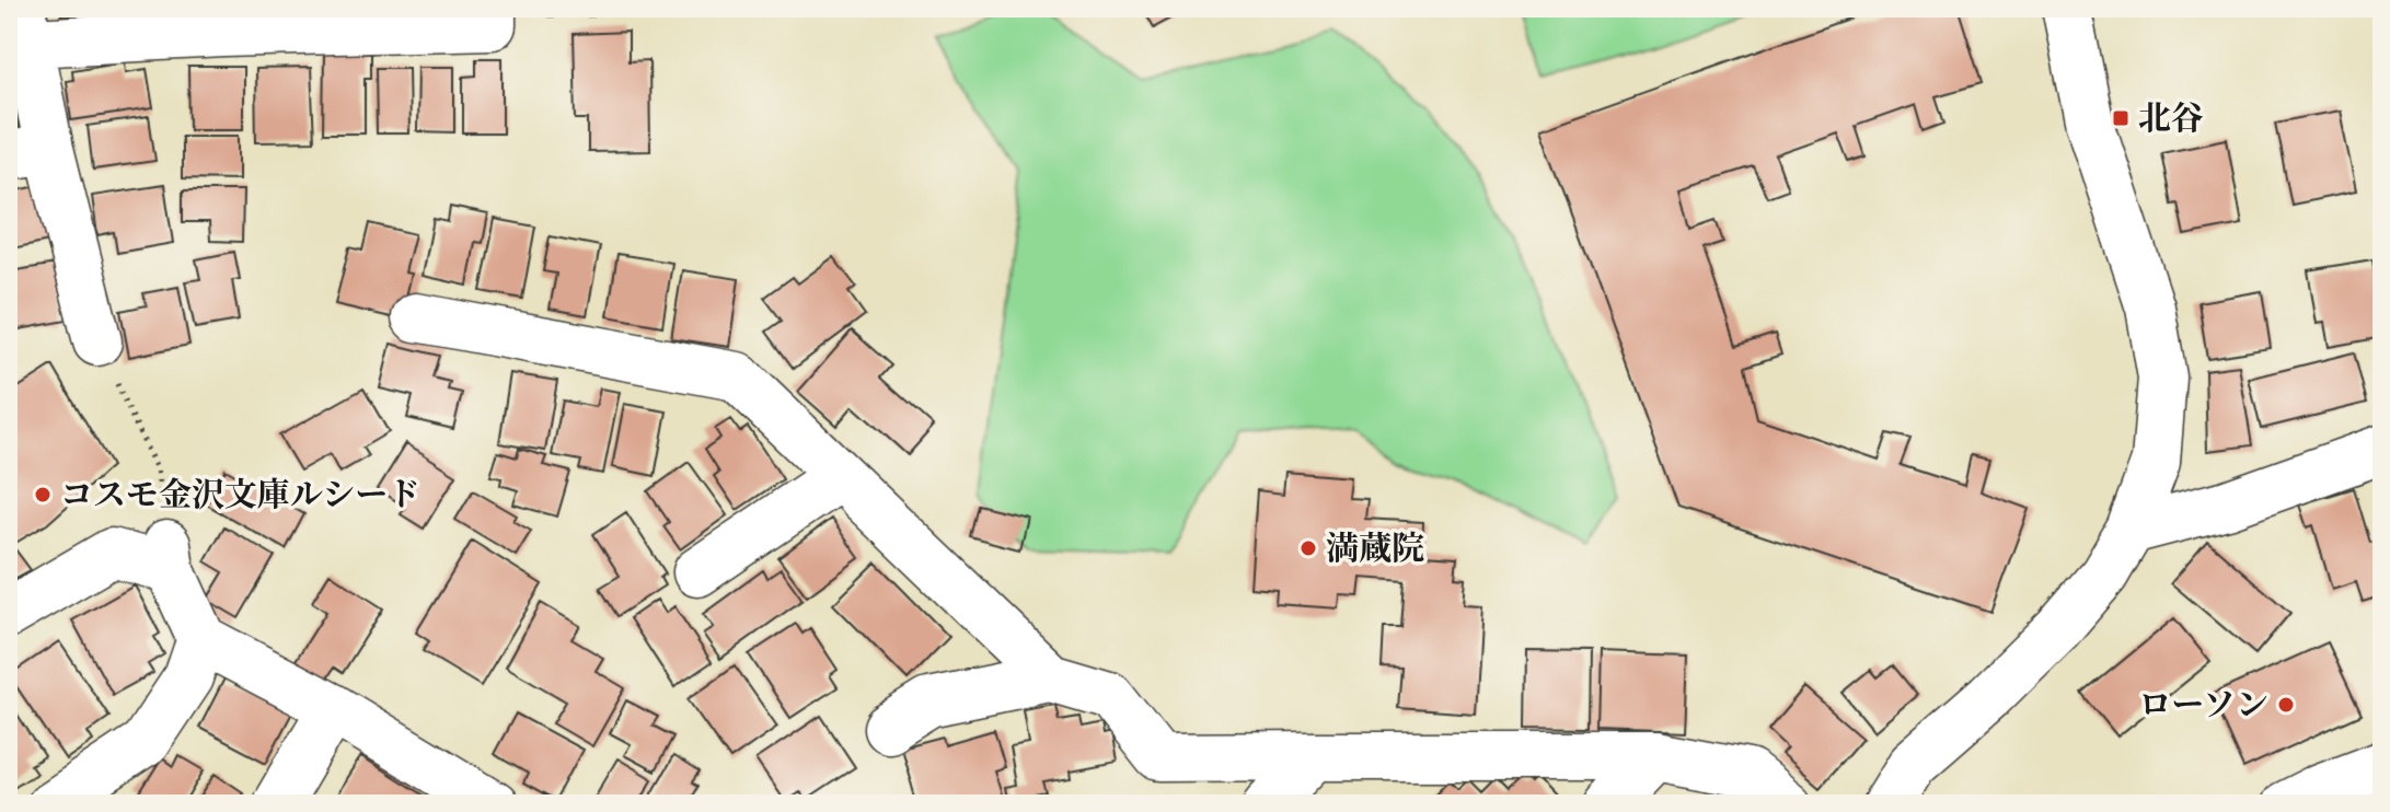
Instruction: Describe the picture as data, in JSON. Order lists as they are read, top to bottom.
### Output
{
  "places": {
    "transit": ["北谷"],
    "other": ["コスモ金沢文庫ルシード", "満蔵院", "ローソン"]
  }
}
